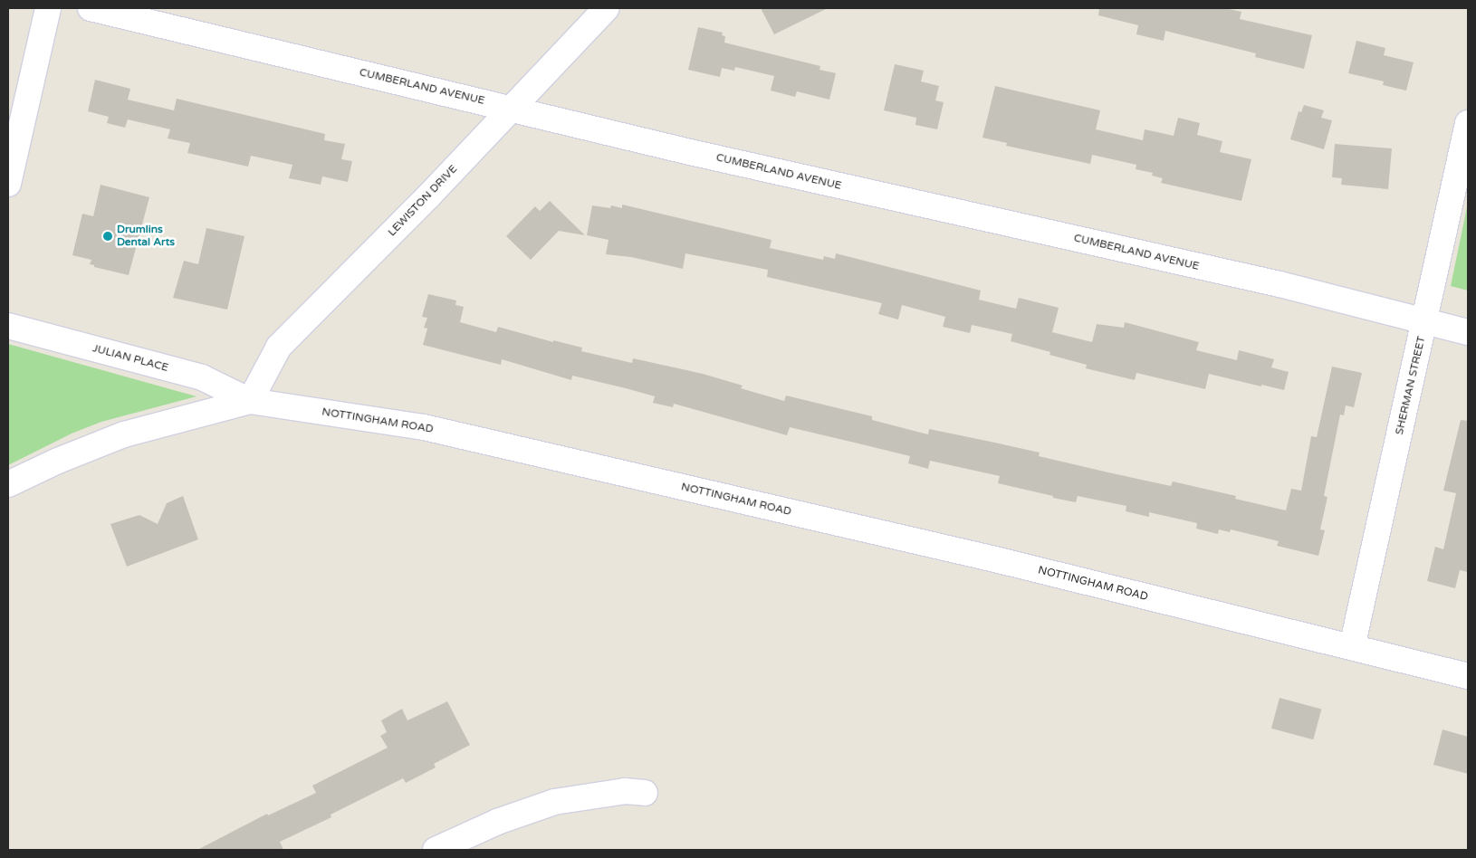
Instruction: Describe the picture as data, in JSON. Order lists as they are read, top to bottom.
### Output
{
  "streets": {
    "street": [
      "CUMBERLAND AVENUE",
      "LEWISTON DRIVE",
      "JULIAN PLACE",
      "SHERMAN STREET",
      "NOTTINGHAM ROAD"
    ]
  },
  "crossings": [
    ["CUMBERLAND AVENUE", "LEWISTON DRIVE"],
    ["CUMBERLAND AVENUE", "SHERMAN STREET"],
    ["LEWISTON DRIVE", "JULIAN PLACE"],
    ["LEWISTON DRIVE", "NOTTINGHAM ROAD"],
    ["JULIAN PLACE", "NOTTINGHAM ROAD"],
    ["SHERMAN STREET", "NOTTINGHAM ROAD"]
  ],
  "places": ["Drumlins Dental Arts"]
}
